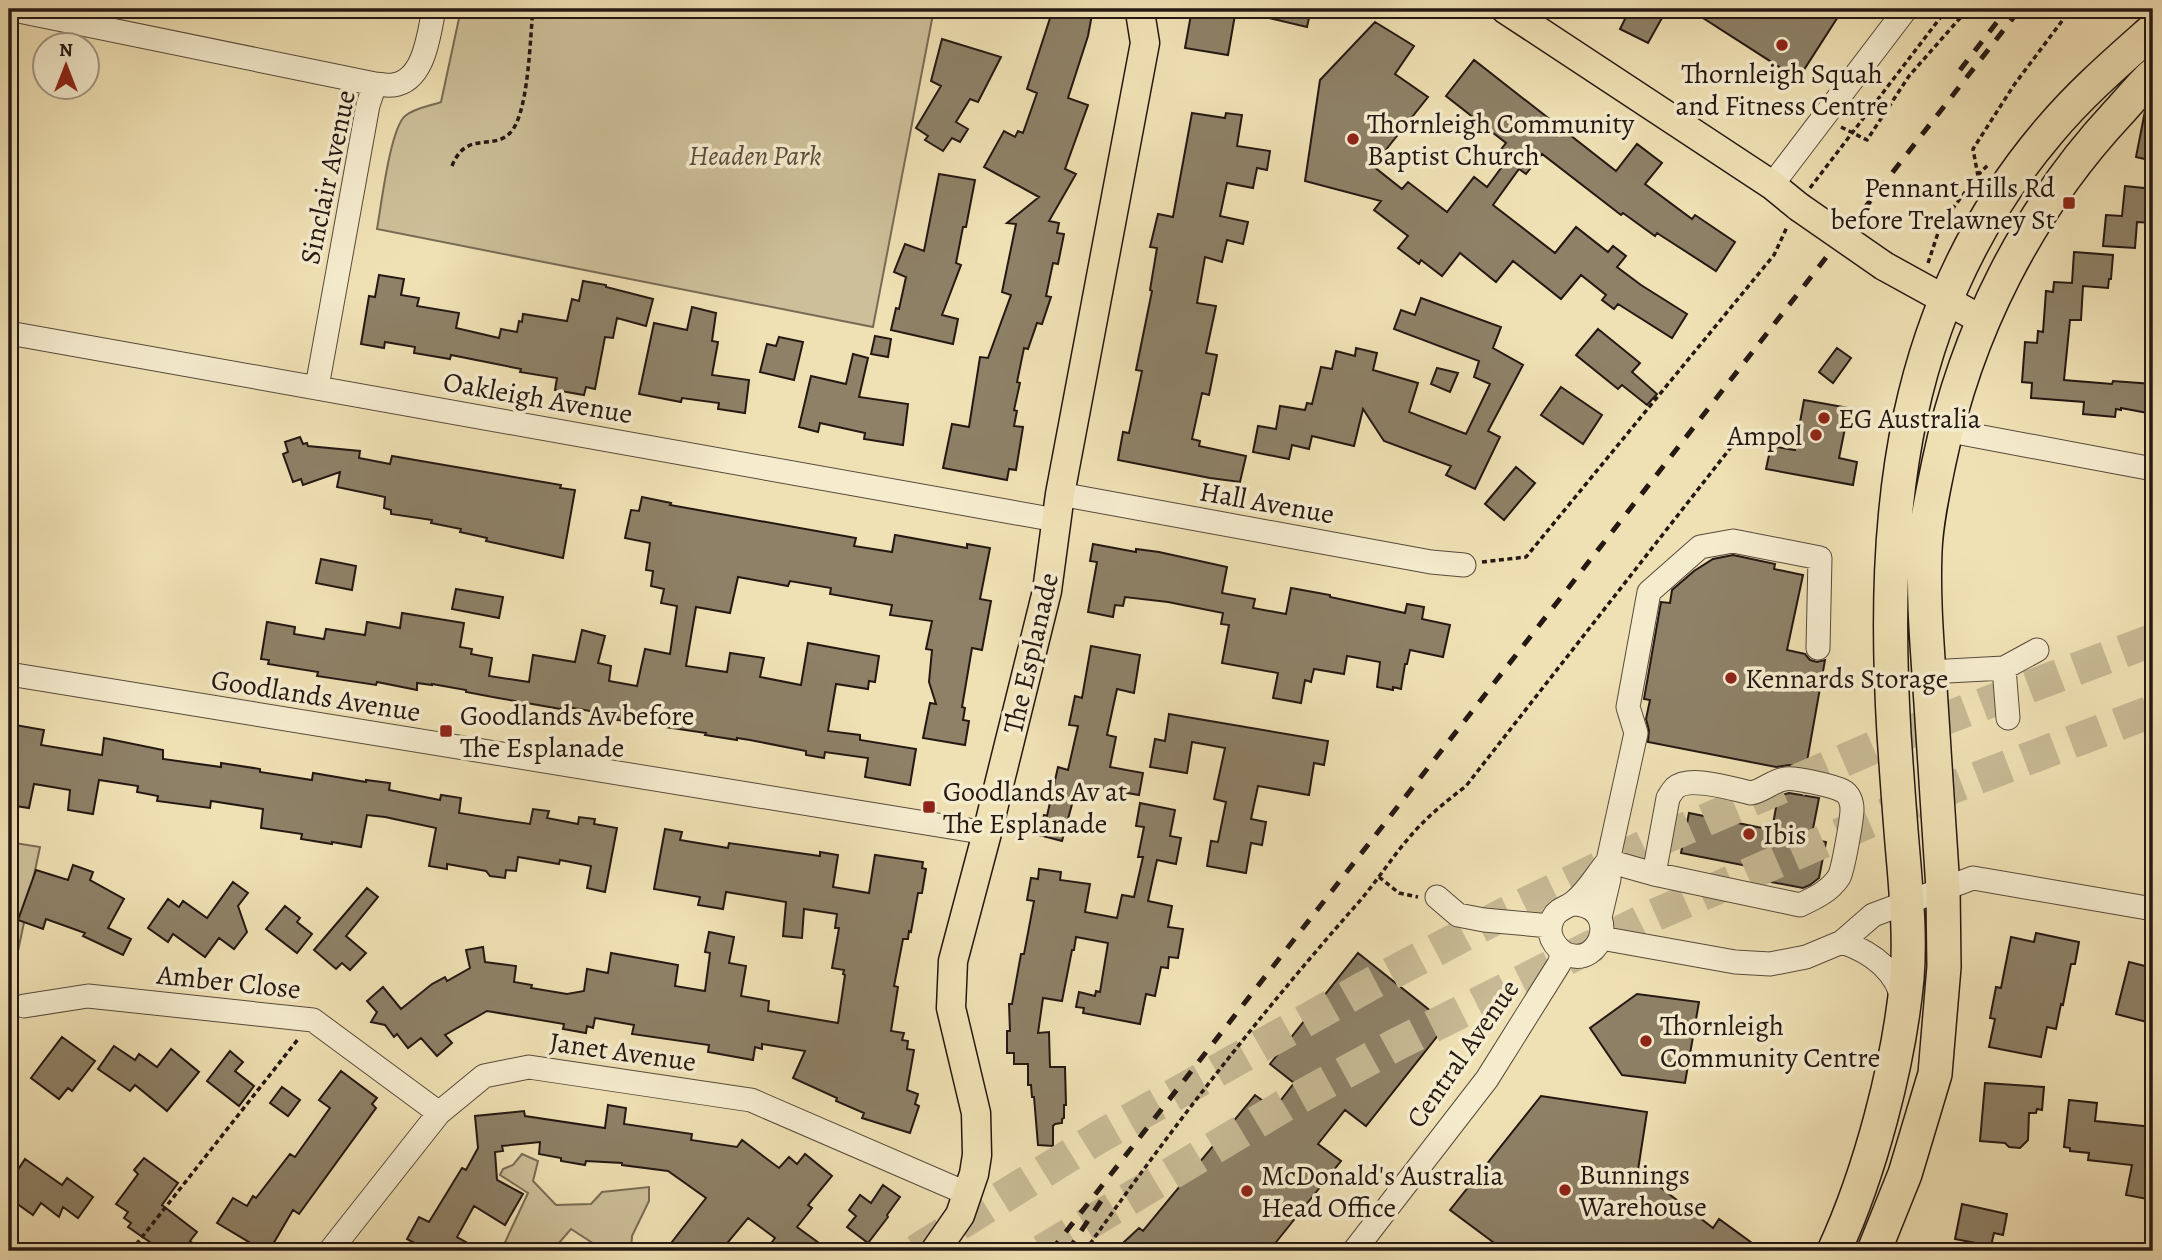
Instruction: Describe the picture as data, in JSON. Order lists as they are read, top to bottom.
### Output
{
  "streets": {
    "main road": ["The Esplanade"],
    "street": [
      "Sinclair Avenue",
      "Oakleigh Avenue",
      "Hall Avenue",
      "Goodlands Avenue",
      "Amber Close",
      "Janet Avenue",
      "Central Avenue"
    ]
  },
  "crossings": [
    ["Sinclair Avenue", "Oakleigh Avenue"],
    ["Oakleigh Avenue", "Hall Avenue"],
    ["Oakleigh Avenue", "The Esplanade"],
    ["Hall Avenue", "The Esplanade"],
    ["The Esplanade", "Goodlands Avenue"],
    ["The Esplanade", "Janet Avenue"],
    ["Amber Close", "Janet Avenue"]
  ],
  "parks": ["Headen Park"],
  "places": {
    "other": [
      "Thornleigh Squah and Fitness Centre",
      "Thornleigh Community Baptist Church",
      "EG Australia",
      "Ampol",
      "Kennards Storage",
      "Ibis",
      "Thornleigh Community Centre",
      "Bunnings Warehouse",
      "McDonald's Australia Head Office"
    ],
    "transit": ["Pennant Hills Rd before Trelawney St", "Goodlands Av before The Esplanade", "Goodlands Av at The Esplanade"]
  },
  "north": "top"
}
